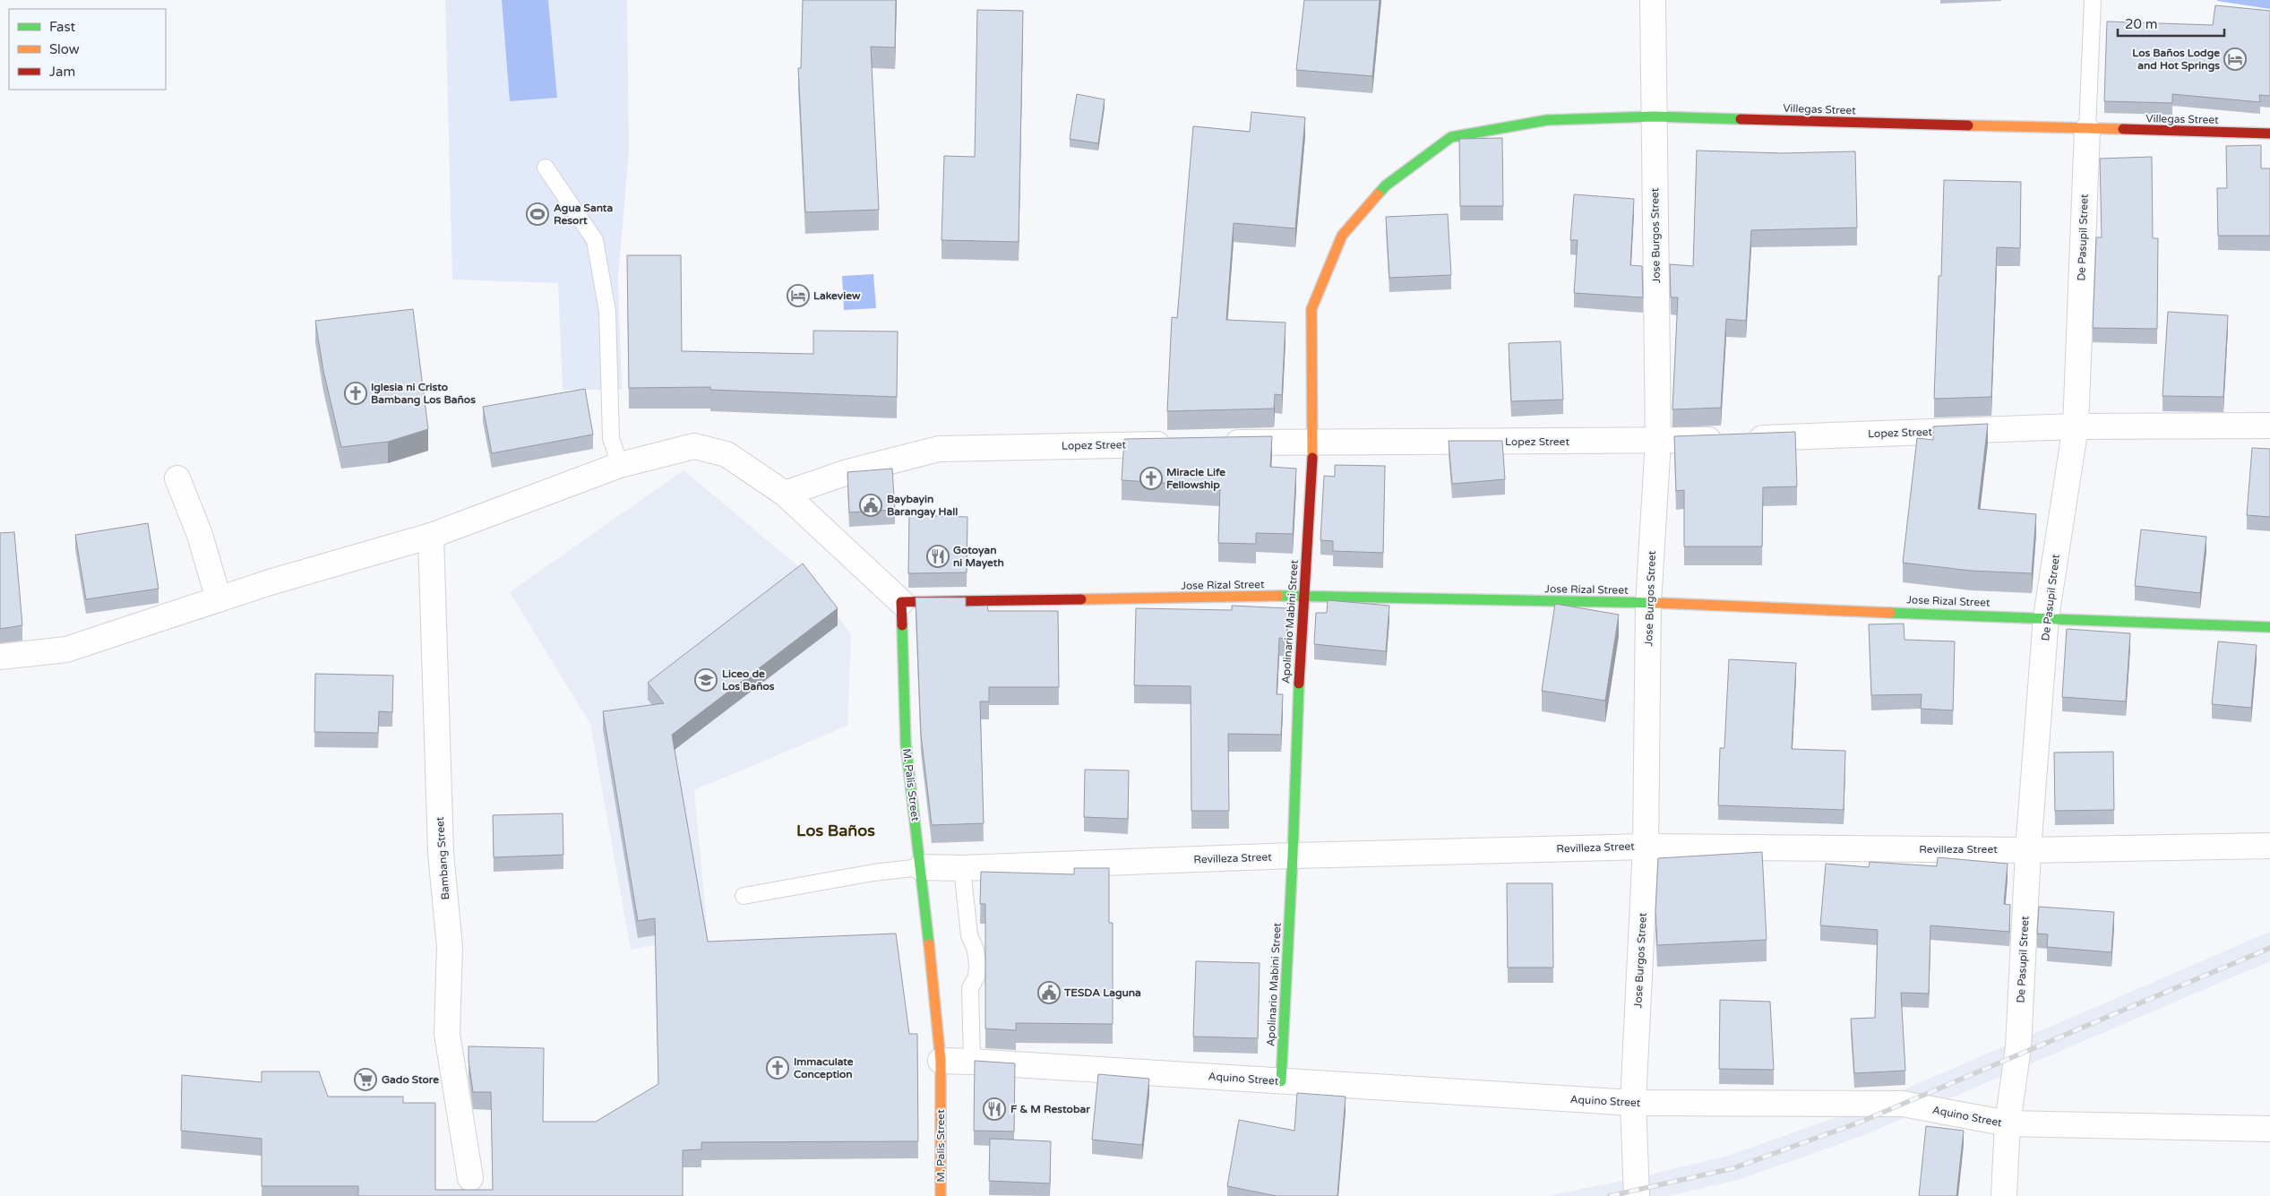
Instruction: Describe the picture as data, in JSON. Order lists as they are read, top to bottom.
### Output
{
  "streets": {
    "main road": [
      "Villegas Street",
      "Jose Rizal Street",
      "Apolinario Mabini Street",
      "M. Palis Street"
    ],
    "street": [
      "Jose Burgos Street",
      "De Pasupil Street",
      "Lopez Street",
      "Revilleza Street",
      "Bambang Street",
      "Aquino Street"
    ]
  },
  "crossings": [
    ["Villegas Street", "Jose Burgos Street"],
    ["Villegas Street", "De Pasupil Street"],
    ["Villegas Street", "Apolinario Mabini Street"],
    ["Jose Burgos Street", "Lopez Street"],
    ["Jose Burgos Street", "Jose Rizal Street"],
    ["Jose Burgos Street", "Revilleza Street"],
    ["Jose Burgos Street", "Aquino Street"],
    ["De Pasupil Street", "Lopez Street"],
    ["De Pasupil Street", "Jose Rizal Street"],
    ["De Pasupil Street", "Revilleza Street"],
    ["De Pasupil Street", "Aquino Street"],
    ["Lopez Street", "Apolinario Mabini Street"],
    ["Jose Rizal Street", "Apolinario Mabini Street"],
    ["Jose Rizal Street", "M. Palis Street"],
    ["Apolinario Mabini Street", "Revilleza Street"],
    ["Apolinario Mabini Street", "Aquino Street"],
    ["M. Palis Street", "Revilleza Street"],
    ["M. Palis Street", "Aquino Street"]
  ],
  "districts": ["Los Baños"],
  "places": {
    "hotel": ["Los Baños Lodge and Hot Springs", "Lakeview"],
    "sports": ["Agua Santa Resort"],
    "church": ["Iglesia ni Cristo Bambang Los Baños", "Miracle Life Fellowship", "Immaculate Conception"],
    "public building": ["Baybayin Barangay Hall", "TESDA Laguna"],
    "restaurant": ["Gotoyan ni Mayeth", "F & M Restobar"],
    "school or university": ["Liceo de Los Baños"],
    "supermarket": ["Gado Store"]
  },
  "legend": ["Fast", "Slow", "Jam"],
  "scale_bar": "20 m"
}
